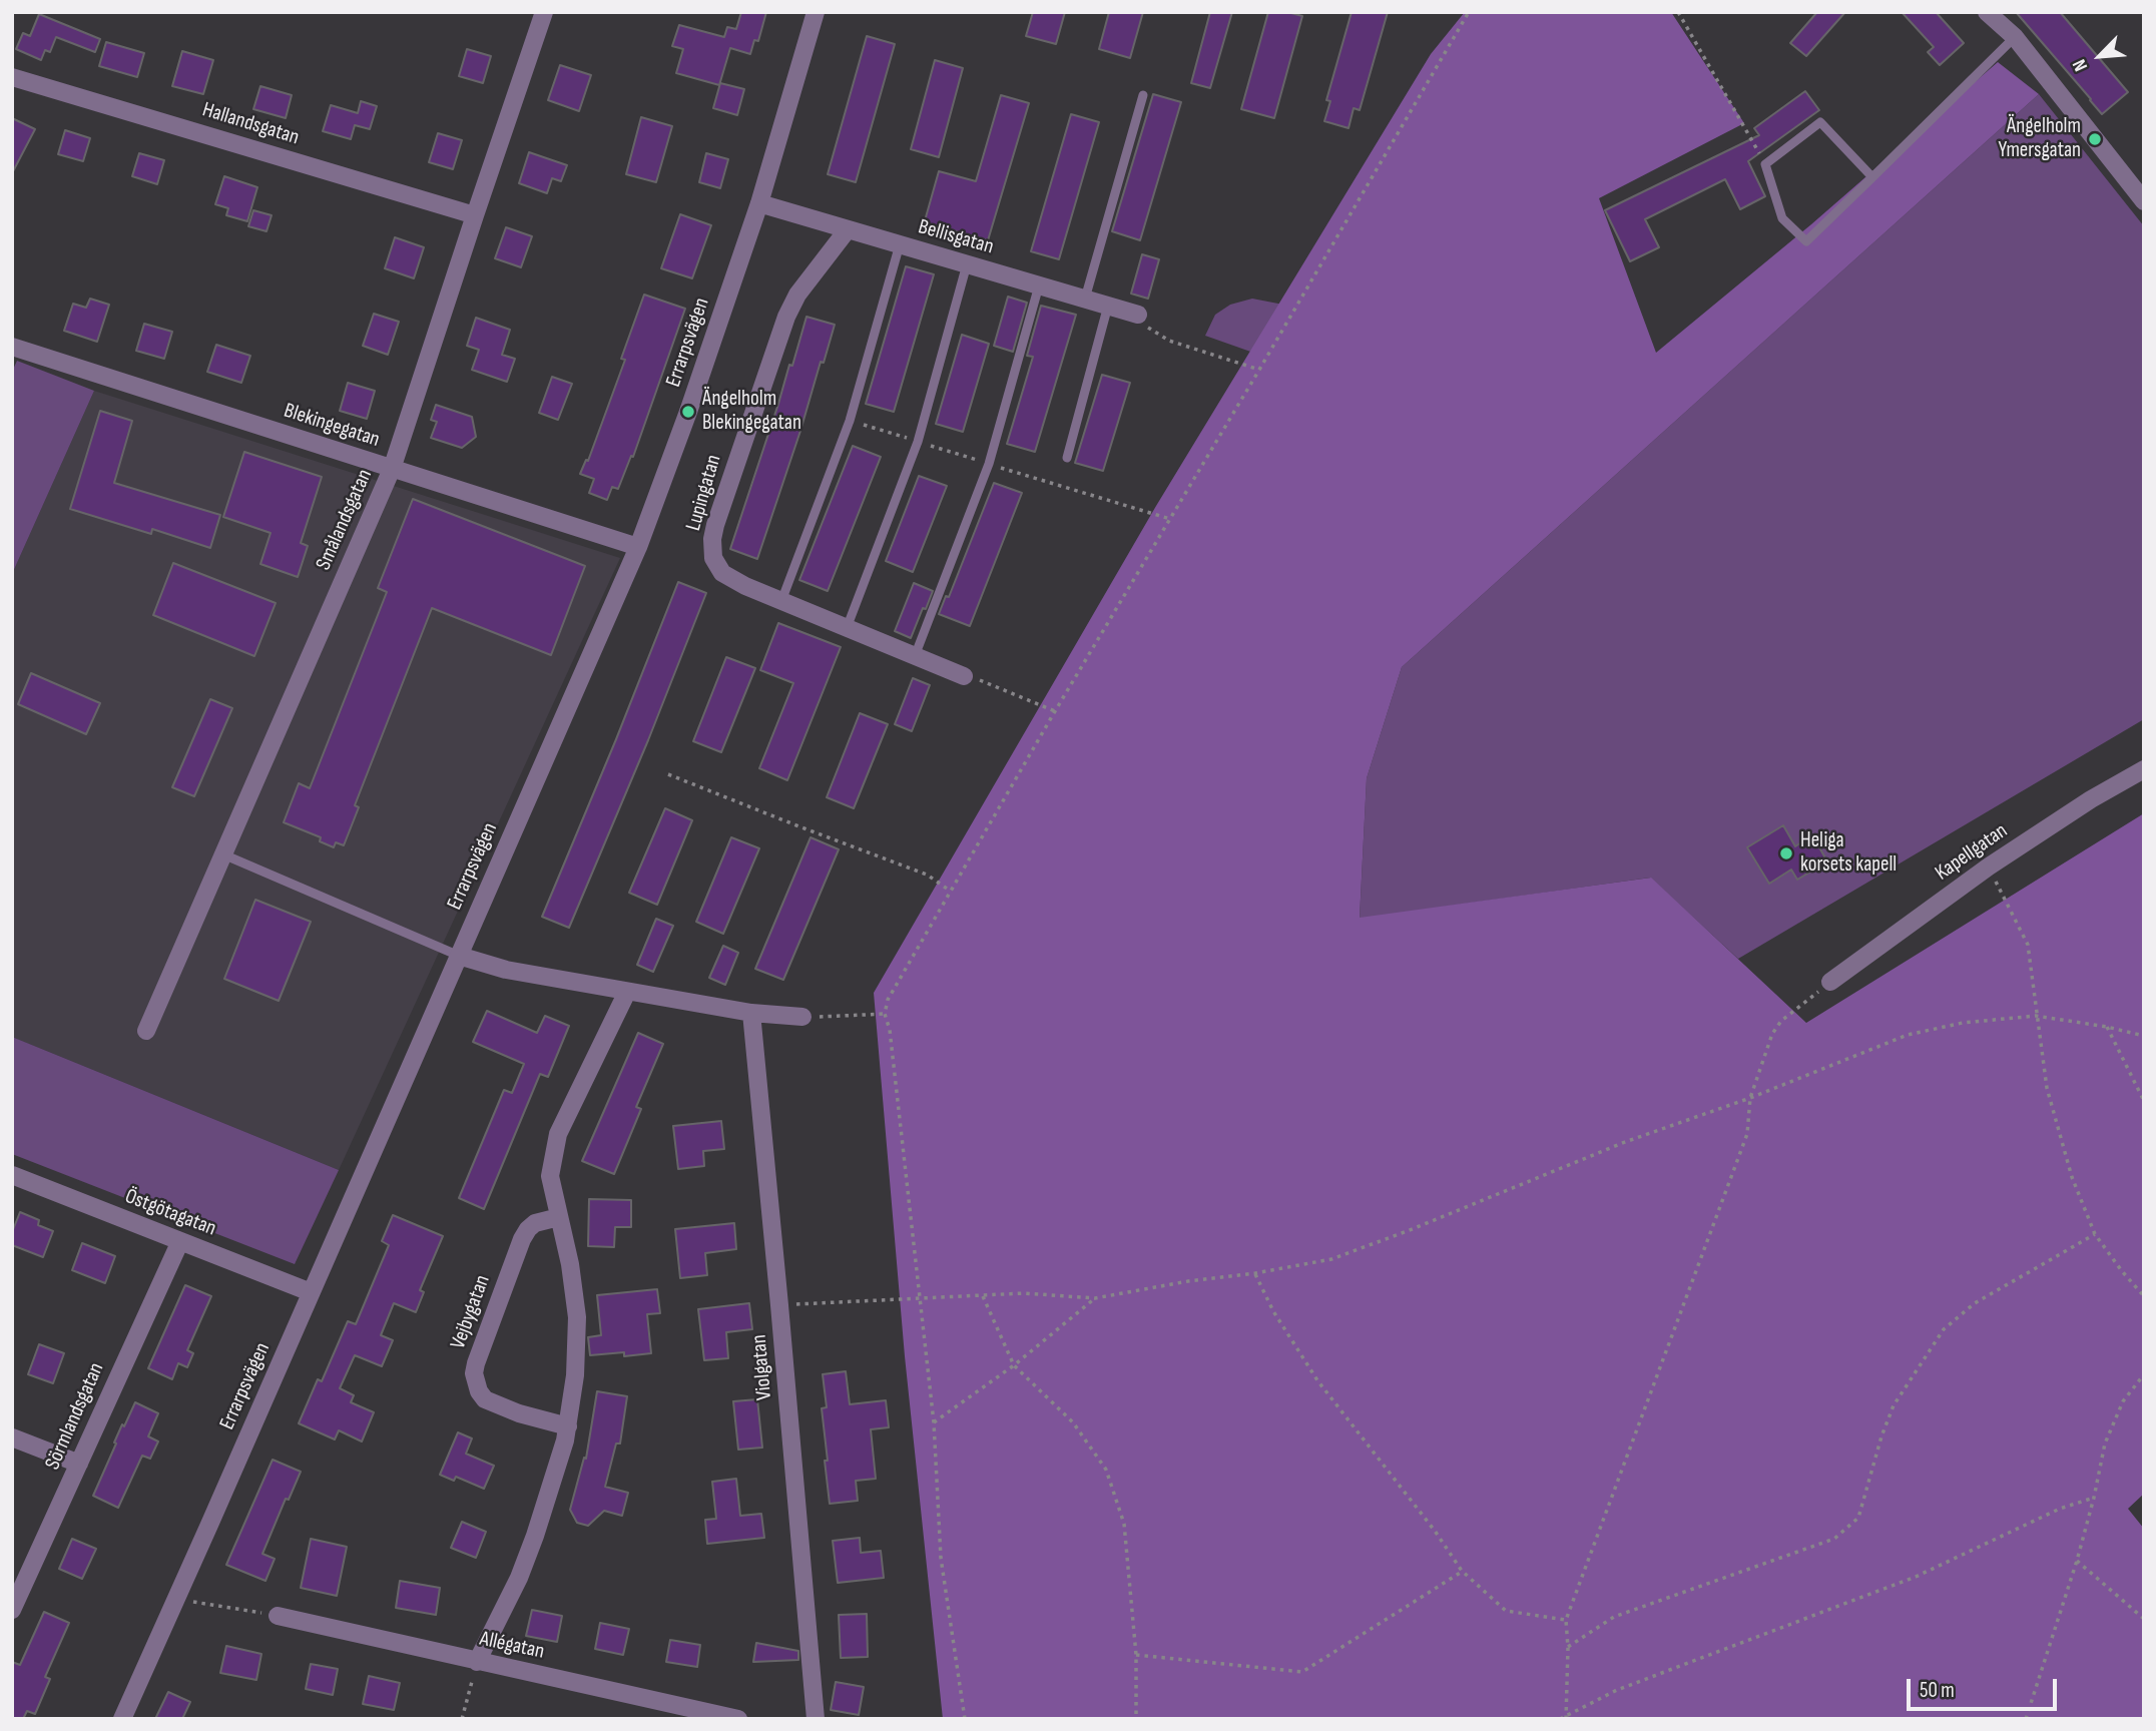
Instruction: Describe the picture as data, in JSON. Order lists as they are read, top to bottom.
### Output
{
  "streets": {
    "street": [
      "Hallandsgatan",
      "Bellisgatan",
      "Errarpsvägen",
      "Blekingegatan",
      "Lupingatan",
      "Smålandsgatan",
      "Kapellgatan",
      "Östgötagatan",
      "Vejbygatan",
      "Violgatan",
      "Sörmlandsgatan",
      "Allégatan"
    ]
  },
  "crossings": [
    ["Hallandsgatan", "Smålandsgatan"],
    ["Bellisgatan", "Errarpsvägen"],
    ["Bellisgatan", "Lupingatan"],
    ["Errarpsvägen", "Blekingegatan"],
    ["Errarpsvägen", "Östgötagatan"],
    ["Blekingegatan", "Smålandsgatan"],
    ["Östgötagatan", "Sörmlandsgatan"]
  ],
  "places": ["Ängelholm Ymersgatan", "Ängelholm Blekingegatan", "Heliga korsets kapell"],
  "scale_bar": "50 m",
  "north": "bottom left"
}
